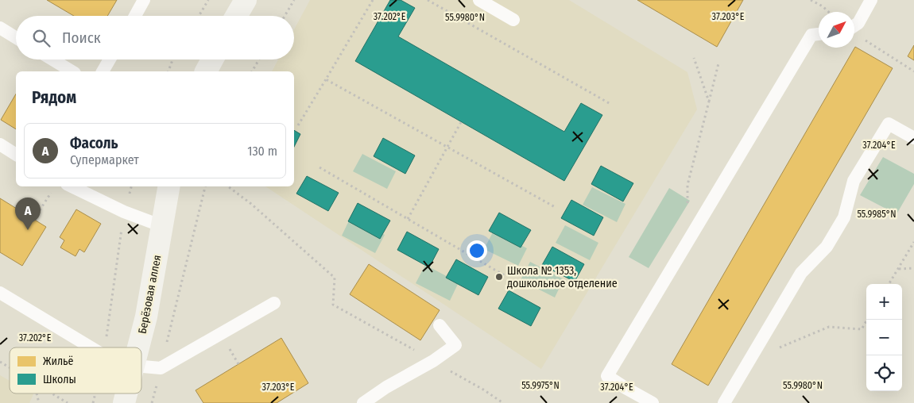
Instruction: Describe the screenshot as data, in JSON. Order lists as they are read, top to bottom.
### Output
{
  "streets": {
    "street": ["Берёзовая аллея"]
  },
  "places": ["Школа № 1353, дошкольное отделение"],
  "legend": ["Жильё", "Школы"],
  "north": "top right",
  "page": {
    "search": "Поиск",
    "heading": "Рядом",
    "list": [
      {
        "mark": "A",
        "name": "Фасоль",
        "note": "Супермаркет",
        "value": "130 m"
      }
    ],
    "pins": "A",
    "map_buttons": ["+", "−"]
  },
  "coordinates": [
    "37.202°E",
    "37.203°E",
    "55.9980°N",
    "37.204°E",
    "55.9985°N",
    "55.9975°N"
  ]
}
